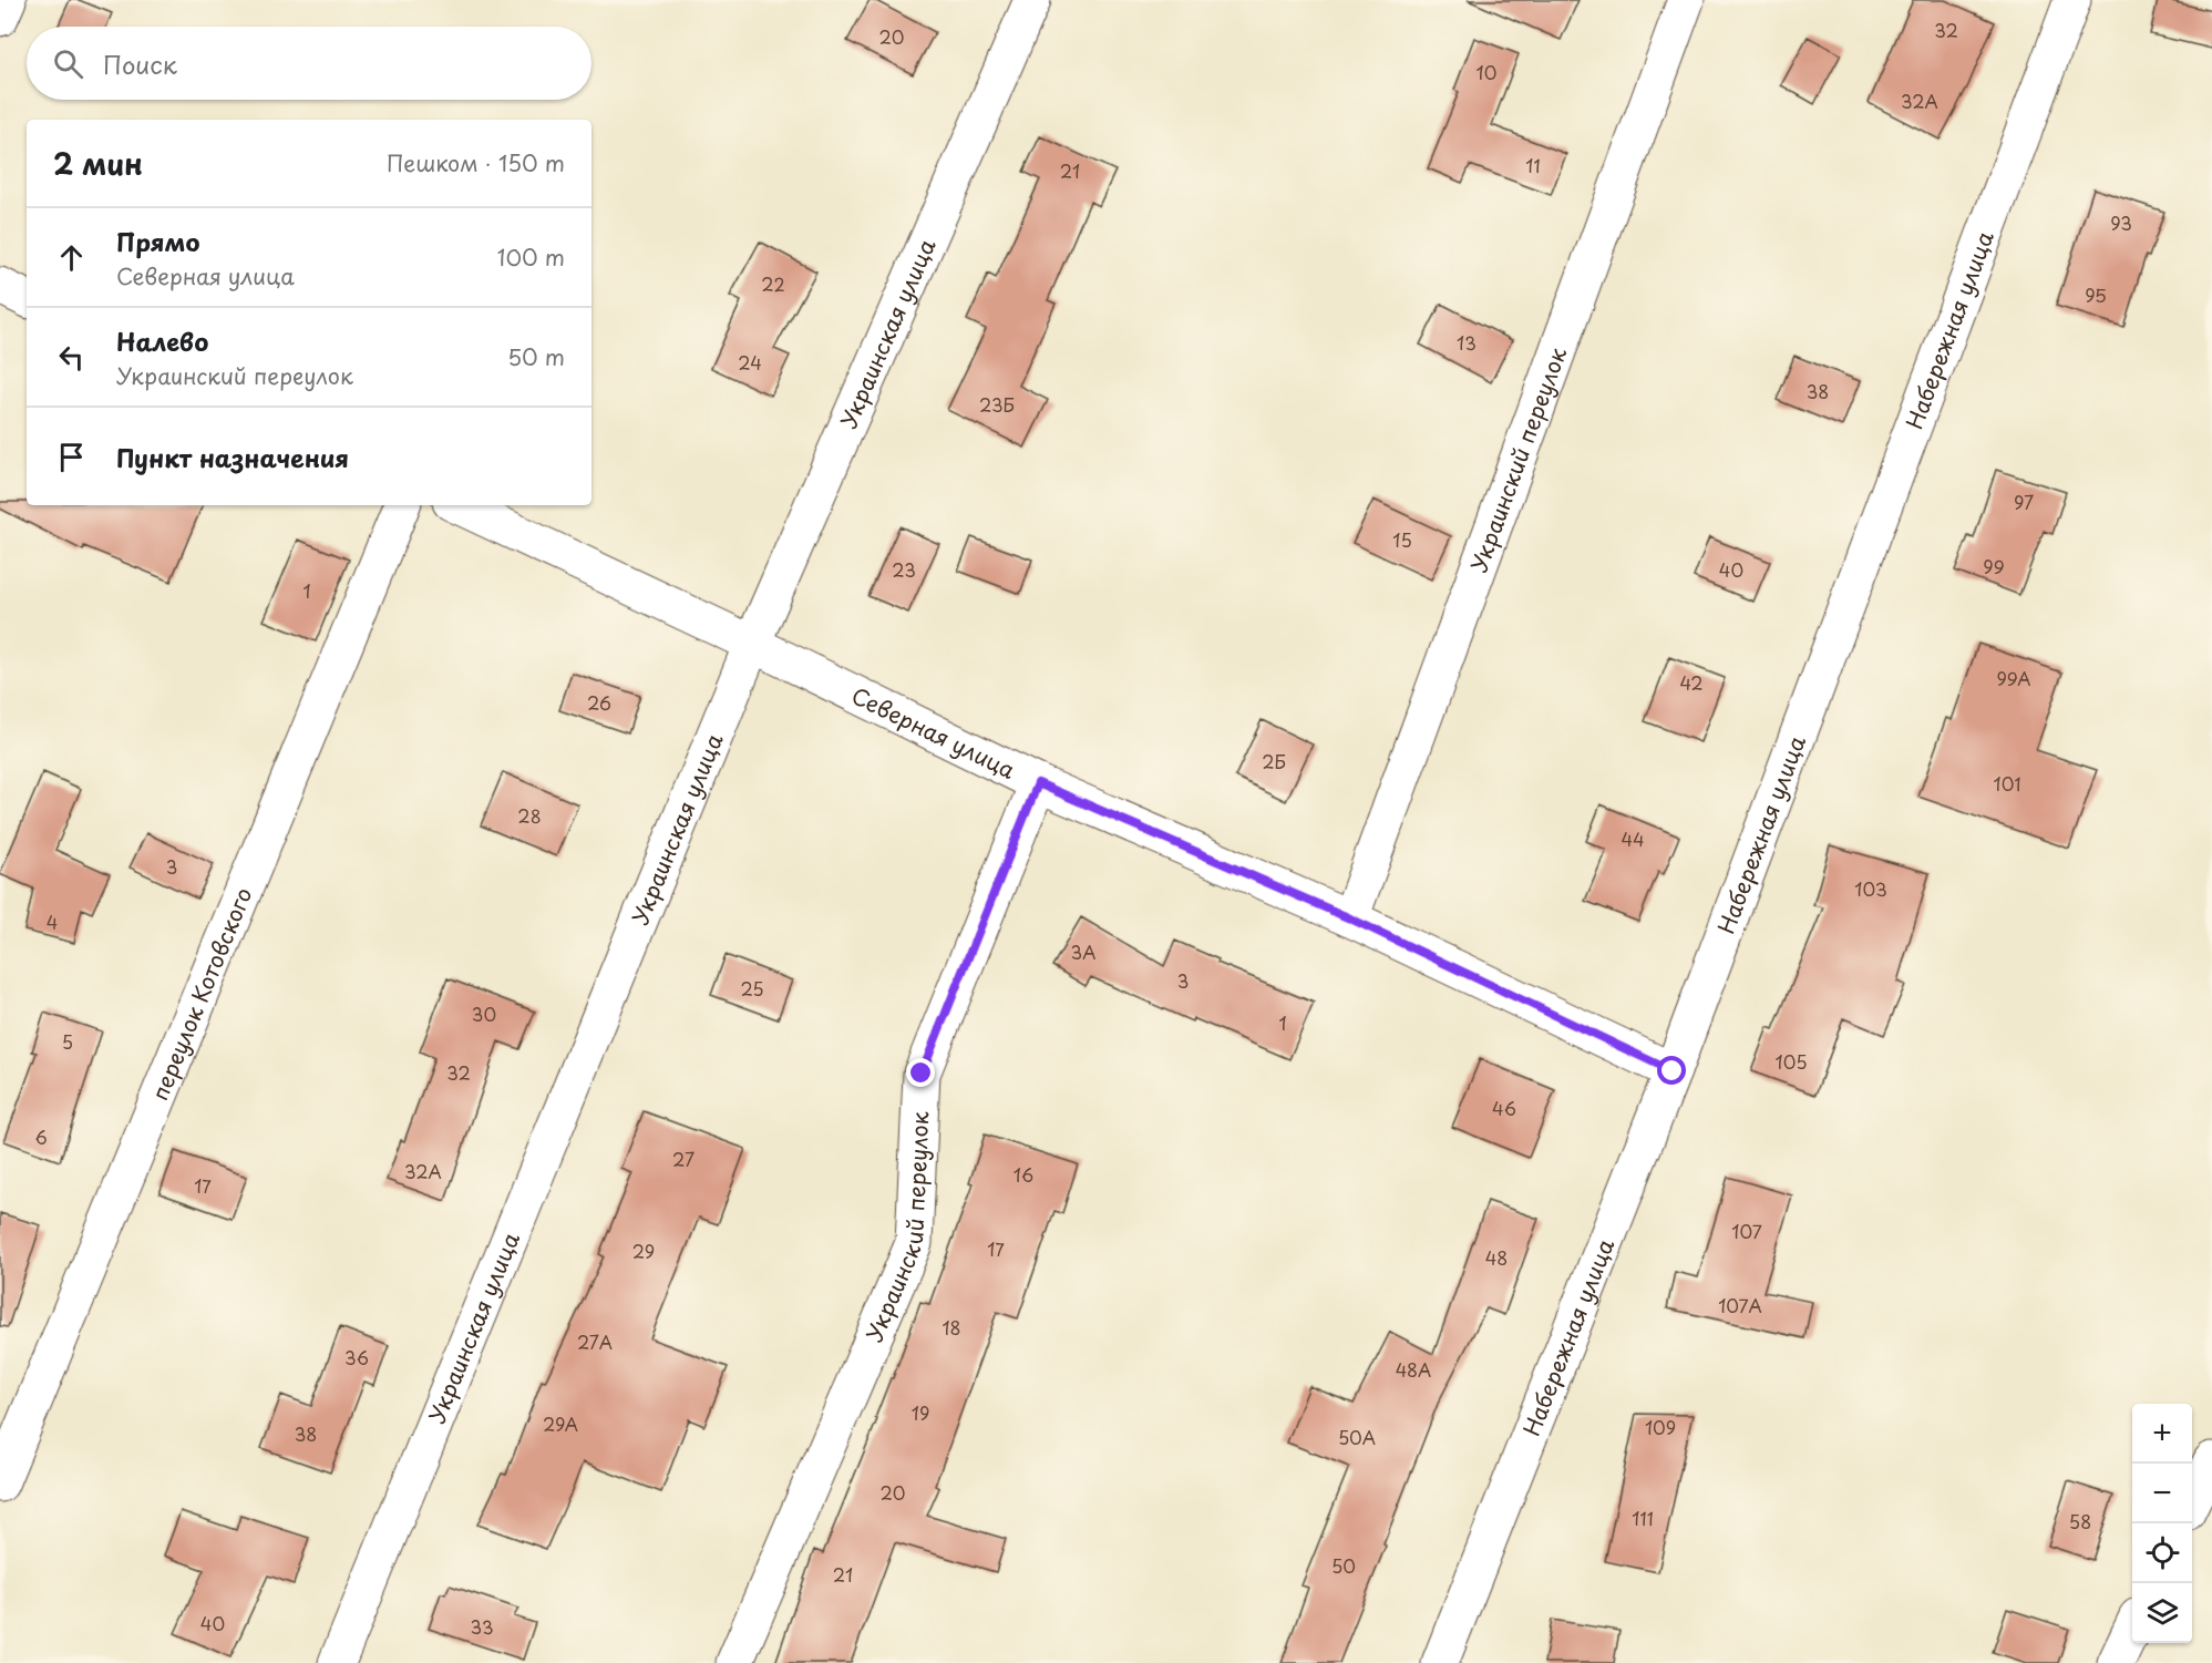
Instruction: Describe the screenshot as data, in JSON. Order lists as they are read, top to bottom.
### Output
{
  "streets": {
    "street": [
      "Набережная улица",
      "Украинская улица",
      "Украинский переулок",
      "Северная улица",
      "переулок Котовского"
    ]
  },
  "crossings": [
    ["Набережная улица", "Северная улица"],
    ["Украинская улица", "Северная улица"],
    ["Украинский переулок", "Северная улица"]
  ],
  "house_numbers": [
    "32",
    "20",
    "10",
    "32А",
    "11",
    "21",
    "93",
    "22",
    "95",
    "13",
    "24",
    "38",
    "23Б",
    "97",
    "15",
    "99",
    "23",
    "40",
    "1",
    "99А",
    "42",
    "26",
    "2Б",
    "101",
    "28",
    "44",
    "3",
    "103",
    "4",
    "3А",
    "3",
    "25",
    "30",
    "1",
    "5",
    "105",
    "32",
    "46",
    "6",
    "27",
    "32А",
    "16",
    "17",
    "107",
    "17",
    "29",
    "48",
    "107А",
    "18",
    "27А",
    "36",
    "48А",
    "19",
    "29А",
    "109",
    "38",
    "50А",
    "20",
    "111",
    "58",
    "50",
    "21",
    "40",
    "33"
  ],
  "page": {
    "search": "Поиск",
    "heading": ["2 мин", "Пешком · 150 m"],
    "list": [
      ["Прямо", "Северная улица", "100 m"],
      ["Налево", "Украинский переулок", "50 m"],
      "Пункт назначения"
    ],
    "map_buttons": ["+", "−"]
  }
}
